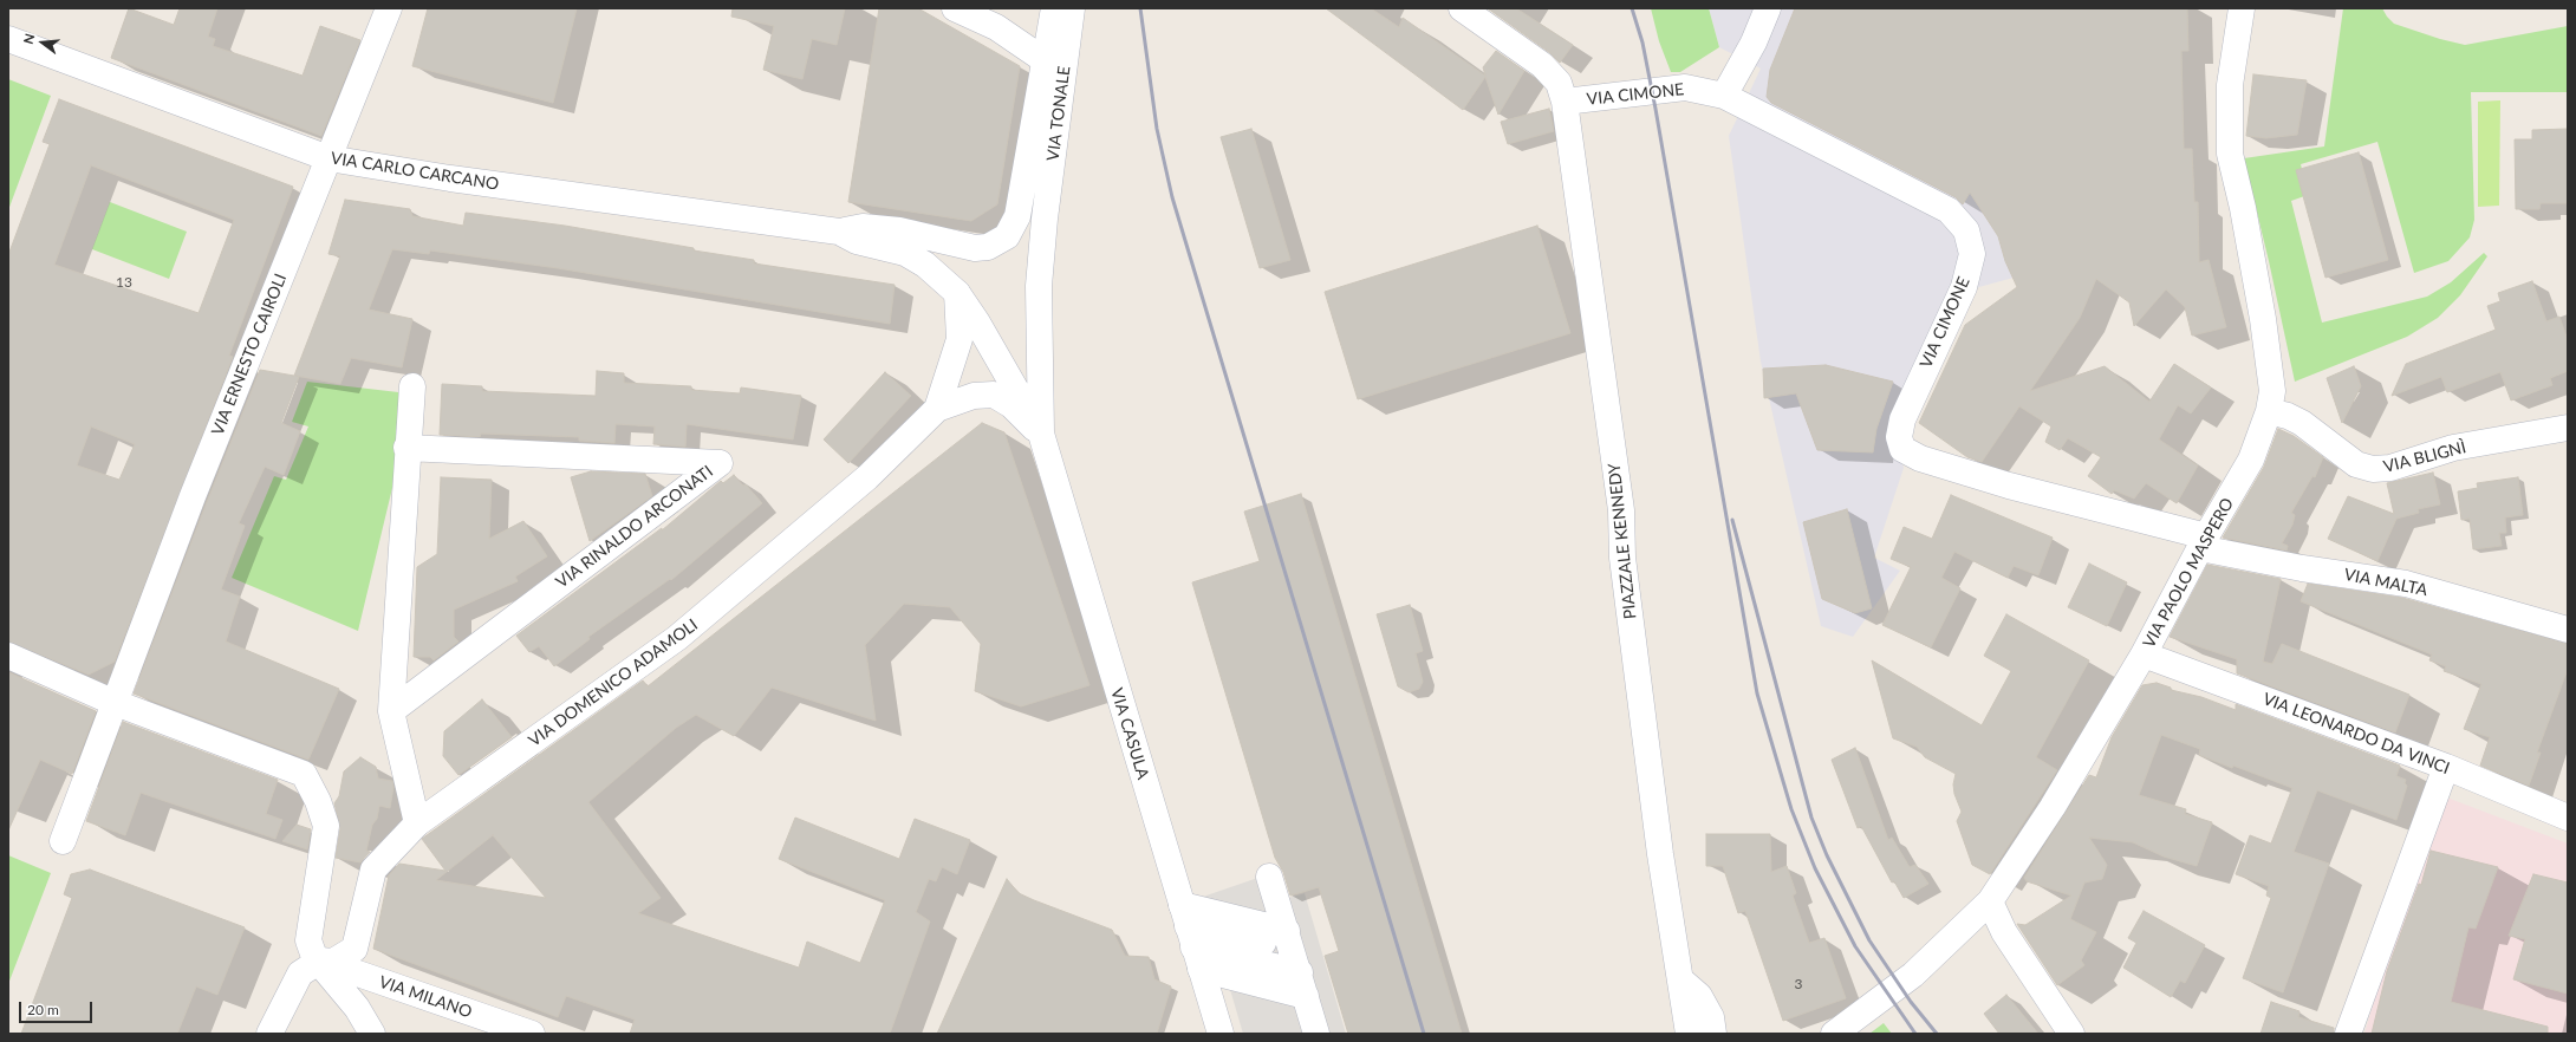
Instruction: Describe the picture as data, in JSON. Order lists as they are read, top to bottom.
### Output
{
  "streets": {
    "street": [
      "VIA CIMONE",
      "VIA TONALE",
      "VIA CARLO CARCANO",
      "VIA ERNESTO CAIROLI",
      "VIA BLIGNÌ",
      "VIA RINALDO ARCONATI",
      "PIAZZALE KENNEDY",
      "VIA PAOLO MASPERO",
      "VIA MALTA",
      "VIA DOMENICO ADAMOLI",
      "VIA CASULA",
      "VIA LEONARDO DA VINCI",
      "VIA MILANO"
    ]
  },
  "crossings": [
    ["VIA CIMONE", "PIAZZALE KENNEDY"],
    ["VIA CIMONE", "VIA PAOLO MASPERO"],
    ["VIA CIMONE", "VIA MALTA"],
    ["VIA TONALE", "VIA CARLO CARCANO"],
    ["VIA TONALE", "VIA DOMENICO ADAMOLI"],
    ["VIA TONALE", "VIA CASULA"],
    ["VIA CARLO CARCANO", "VIA ERNESTO CAIROLI"],
    ["VIA CARLO CARCANO", "VIA DOMENICO ADAMOLI"],
    ["VIA CARLO CARCANO", "VIA CASULA"],
    ["VIA BLIGNÌ", "VIA PAOLO MASPERO"],
    ["VIA PAOLO MASPERO", "VIA MALTA"],
    ["VIA PAOLO MASPERO", "VIA LEONARDO DA VINCI"],
    ["VIA DOMENICO ADAMOLI", "VIA CASULA"],
    ["VIA DOMENICO ADAMOLI", "VIA MILANO"]
  ],
  "house_numbers": ["13", "3"],
  "scale_bar": "20 m",
  "north": "left"
}
